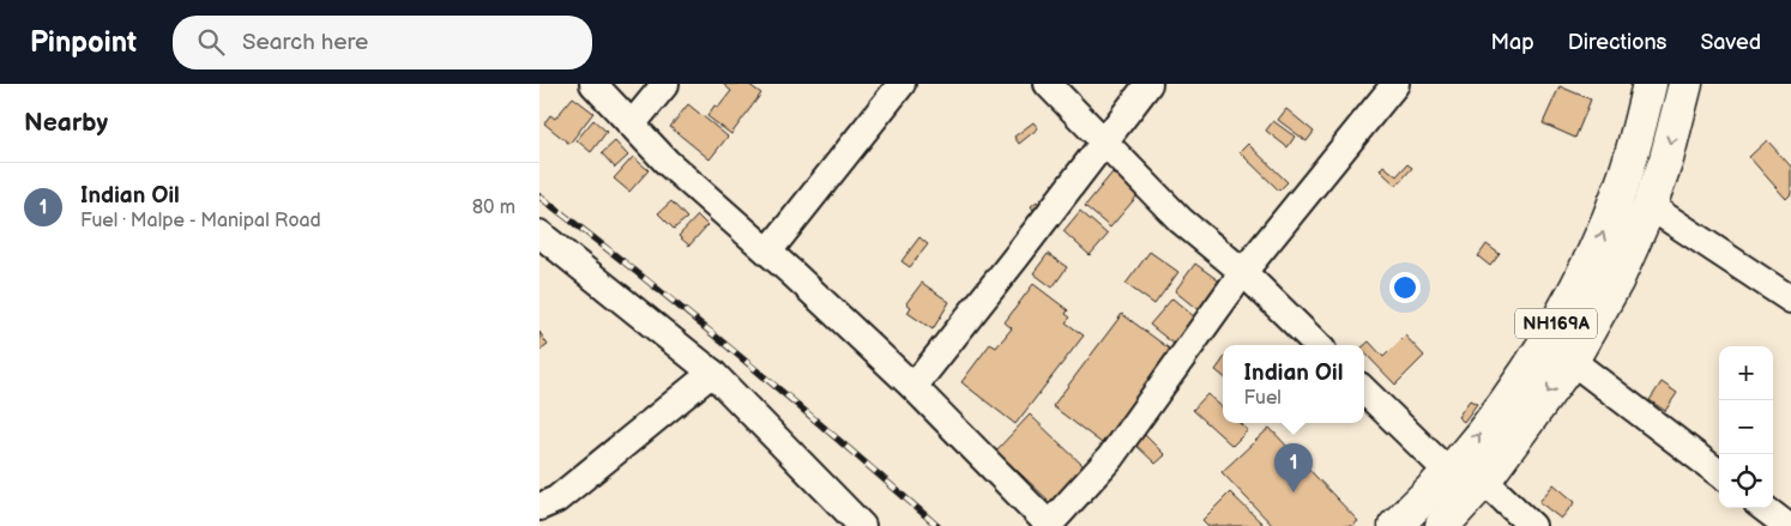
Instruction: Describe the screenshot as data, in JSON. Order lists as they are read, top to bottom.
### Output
{
  "streets": {
    "highway": ["NH169A"]
  },
  "page": {
    "header": "Pinpoint",
    "search": "Search here",
    "nav": ["Map", "Directions", "Saved"],
    "heading": "Nearby",
    "list": [
      {
        "mark": "1",
        "name": "Indian Oil",
        "note": "Fuel · Malpe - Manipal Road",
        "value": "80 m"
      }
    ],
    "popup": ["Indian Oil", "Fuel"],
    "map_buttons": ["+", "−"],
    "pins": "1"
  }
}
